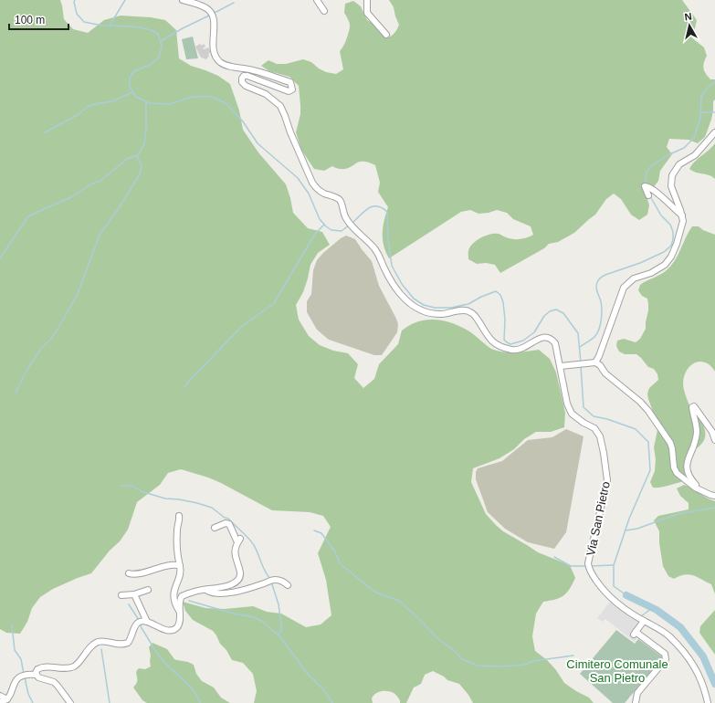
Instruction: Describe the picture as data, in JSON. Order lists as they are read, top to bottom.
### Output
{
  "streets": {
    "street": ["Via San Pietro"]
  },
  "parks": ["Cimitero Comunale San Pietro"],
  "scale_bar": "100 m",
  "north": "top"
}
